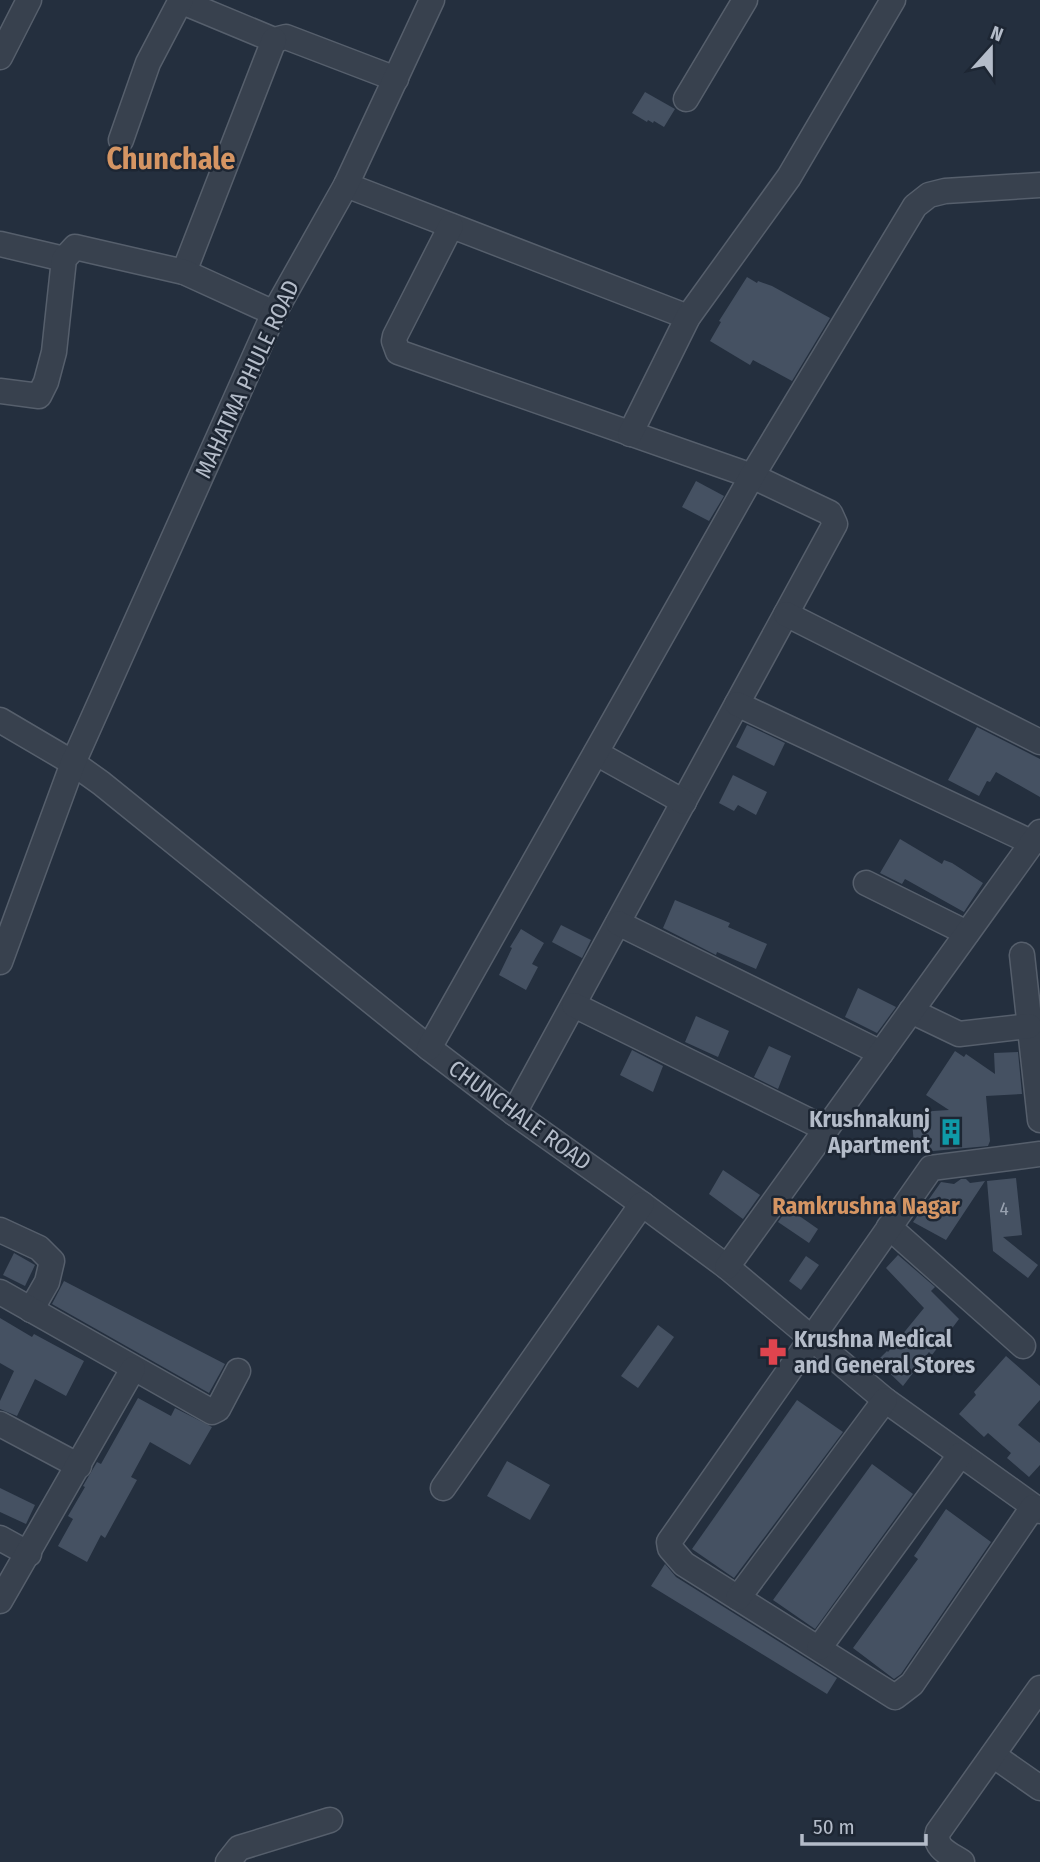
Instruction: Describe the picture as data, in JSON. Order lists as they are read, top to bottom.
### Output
{
  "streets": {
    "street": ["MAHATMA PHULE ROAD", "CHUNCHALE ROAD"]
  },
  "crossings": [
    ["MAHATMA PHULE ROAD", "CHUNCHALE ROAD"]
  ],
  "districts": ["Chunchale", "Ramkrushna Nagar"],
  "places": {
    "building": ["Krushnakunj Apartment"],
    "pharmacy": ["Krushna Medical and General Stores"]
  },
  "house_numbers": ["4"],
  "scale_bar": "50 m",
  "north": "top"
}
